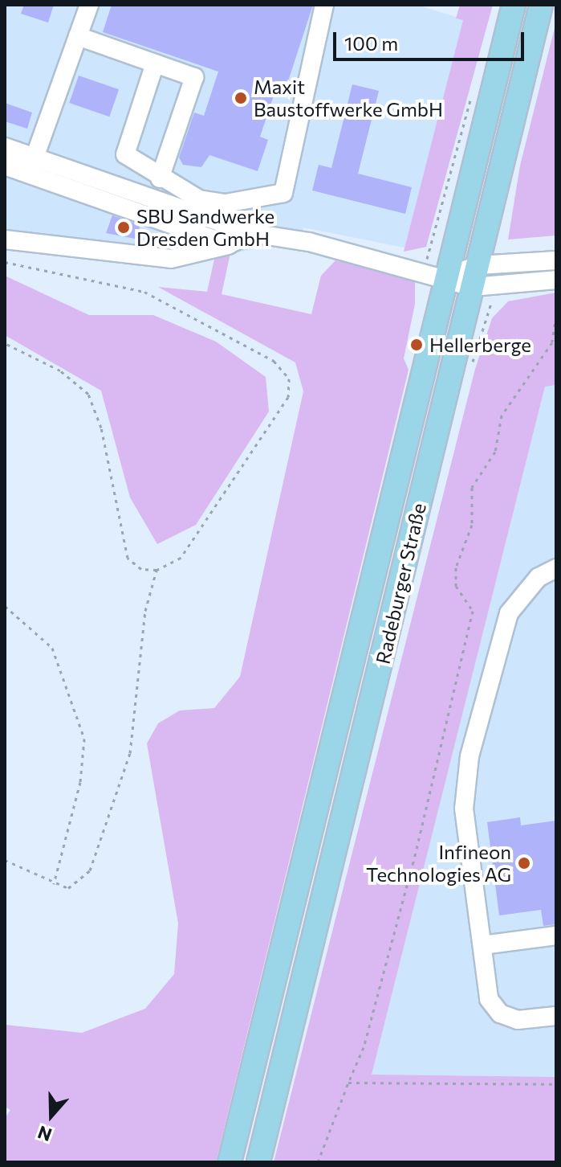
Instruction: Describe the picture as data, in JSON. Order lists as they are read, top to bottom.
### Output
{
  "streets": {
    "main road": ["Radeburger Straße"]
  },
  "places": [
    "Maxit Baustoffwerke GmbH",
    "SBU Sandwerke Dresden GmbH",
    "Hellerberge",
    "Infineon Technologies AG"
  ],
  "scale_bar": "100 m",
  "north": "bottom"
}
